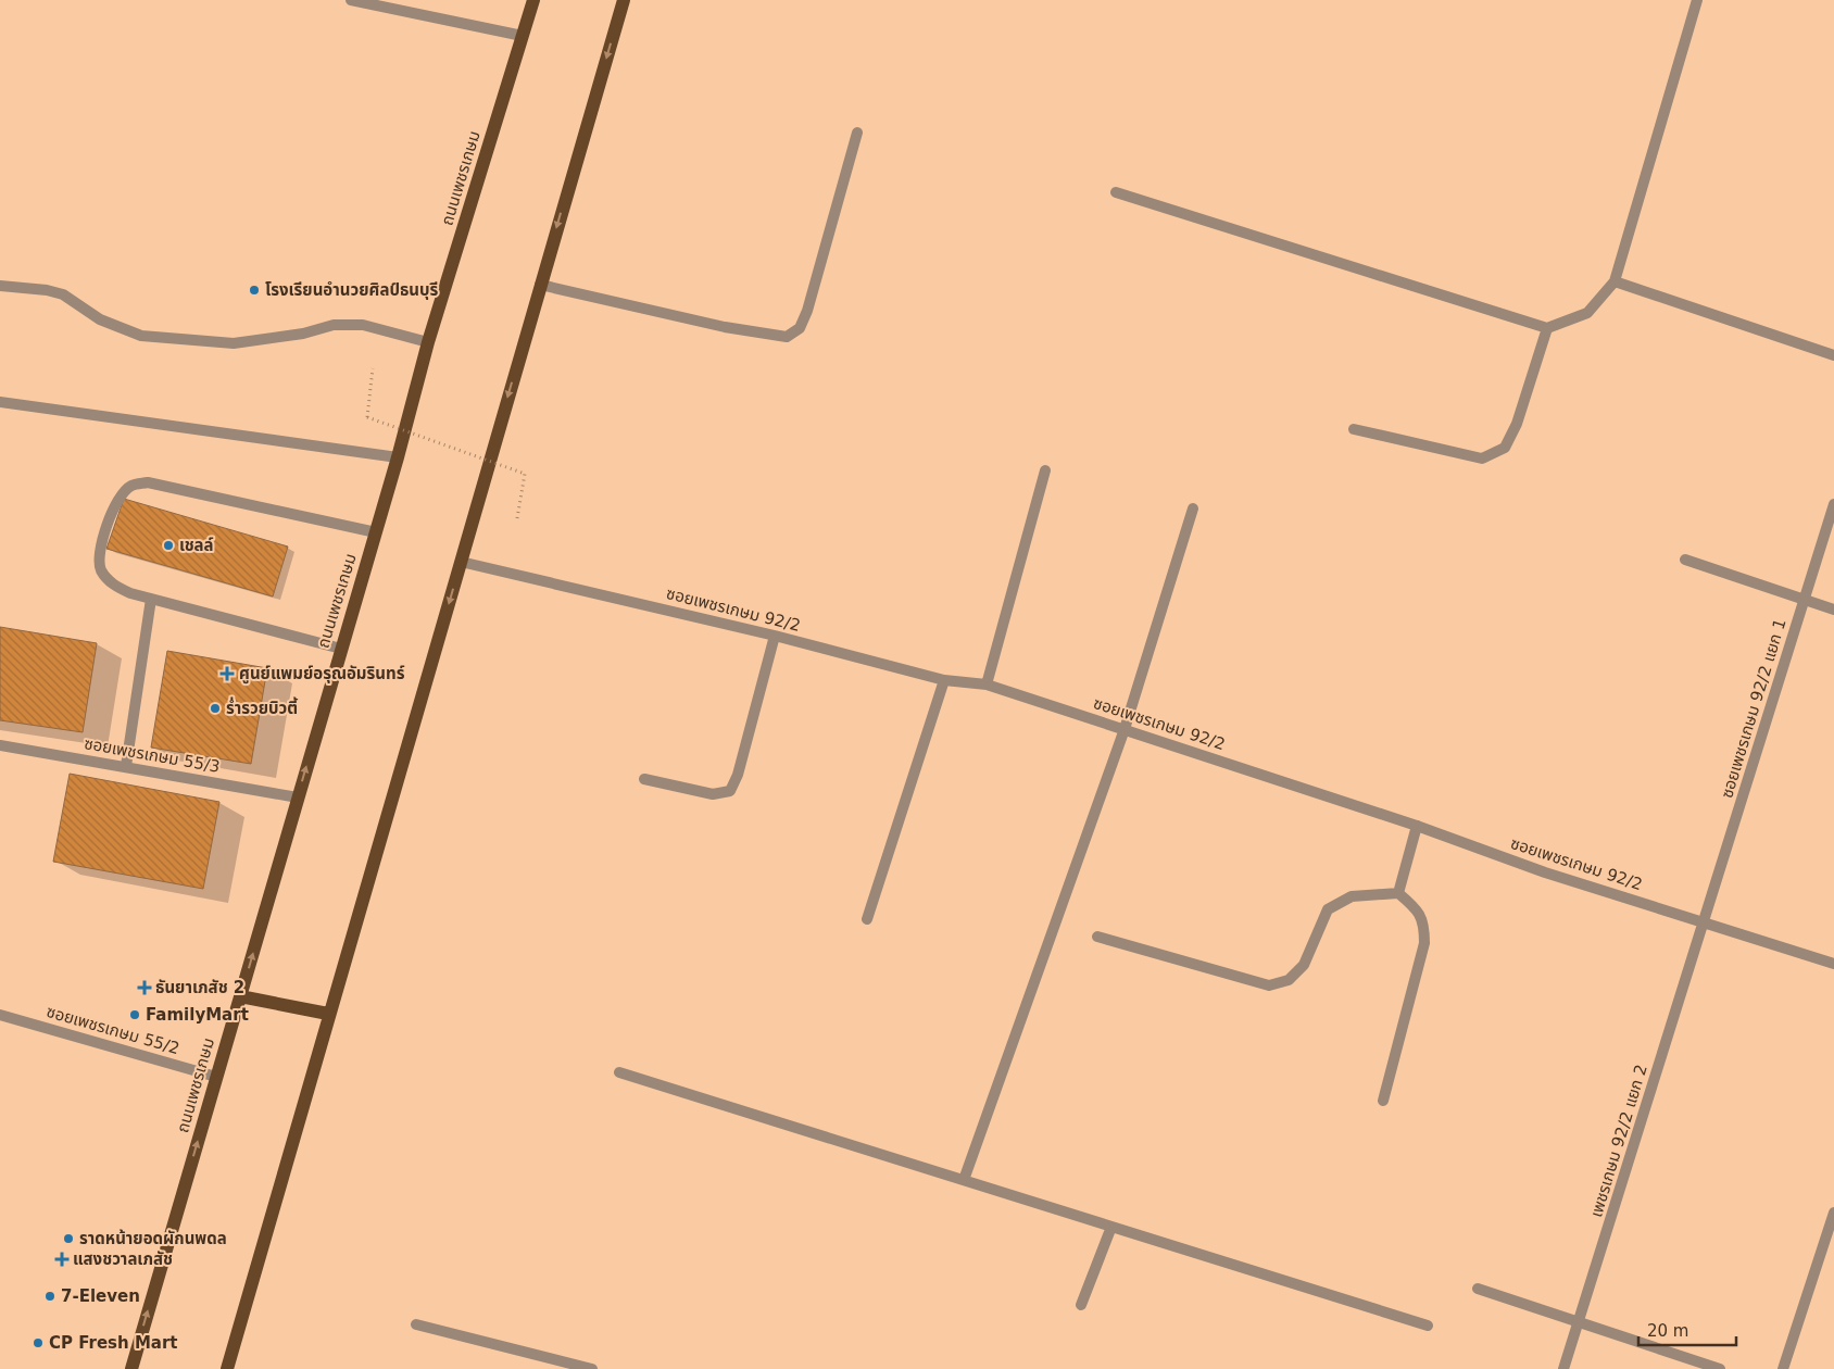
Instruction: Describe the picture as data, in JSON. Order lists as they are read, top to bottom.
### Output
{
  "streets": {
    "main road": ["ถนนเพชรเกษม"],
    "street": [
      "ซอยเพชรเกษม 92/2",
      "ซอยเพชรเกษม 92/2 แยก 1",
      "ซอยเพชรเกษม 55/3",
      "ซอยเพชรเกษม 55/2",
      "เพชรเกษม 92/2 แยก 2"
    ]
  },
  "crossings": [
    ["ถนนเพชรเกษม", "ซอยเพชรเกษม 55/3"],
    ["ถนนเพชรเกษม", "ซอยเพชรเกษม 55/2"],
    ["ซอยเพชรเกษม 92/2", "ซอยเพชรเกษม 92/2 แยก 1"],
    ["ซอยเพชรเกษม 92/2", "เพชรเกษม 92/2 แยก 2"],
    ["ซอยเพชรเกษม 92/2 แยก 1", "เพชรเกษม 92/2 แยก 2"]
  ],
  "places": {
    "other": [
      "โรงเรียนอำนวยศิลป์ธนบุรี",
      "เชลล์",
      "ร่ำรวยบิวตี้",
      "FamilyMart",
      "ราดหน้ายอดผักนพดล",
      "7-Eleven",
      "CP Fresh Mart"
    ],
    "health": ["ศูนย์แพมย์อรุณอัมรินทร์", "ธันยาเภสัช 2", "แสงชวาลเภสัช"]
  },
  "scale_bar": "20 m"
}
